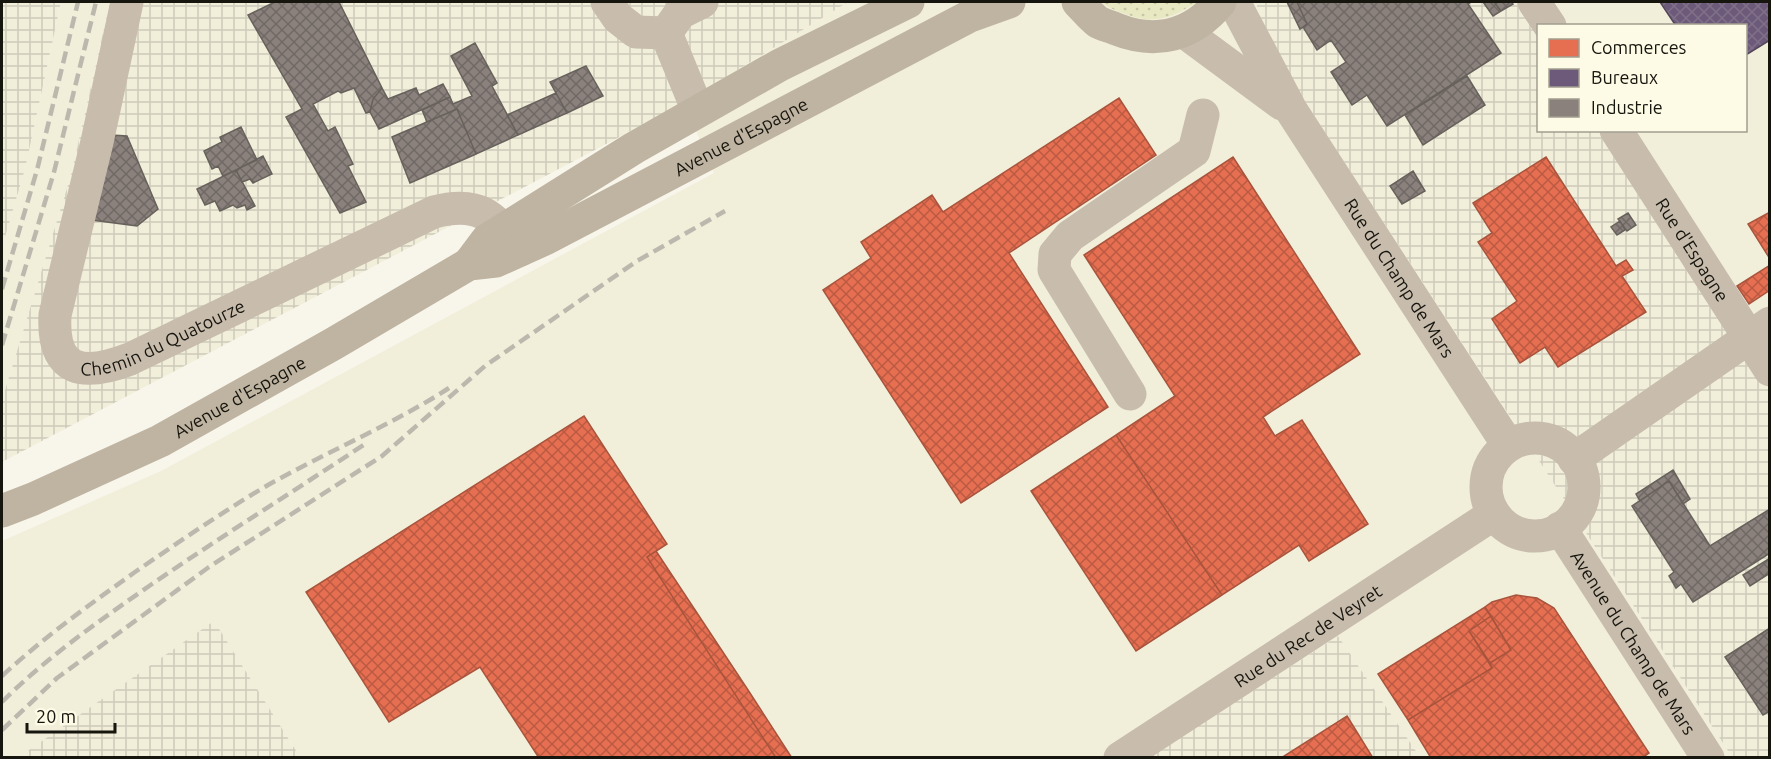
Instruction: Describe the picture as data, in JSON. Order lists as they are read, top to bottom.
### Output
{
  "streets": {
    "main road": ["Avenue d'Espagne"],
    "street": [
      "Rue d'Espagne",
      "Rue du Champ de Mars",
      "Chemin du Quatourze",
      "Rue du Rec de Veyret",
      "Avenue du Champ de Mars"
    ]
  },
  "crossings": [
    ["Avenue d'Espagne", "Chemin du Quatourze"],
    ["Rue du Champ de Mars", "Rue du Rec de Veyret"],
    ["Rue du Champ de Mars", "Avenue du Champ de Mars"],
    ["Rue du Rec de Veyret", "Avenue du Champ de Mars"]
  ],
  "legend": ["Commerces", "Bureaux", "Industrie"],
  "scale_bar": "20 m"
}
